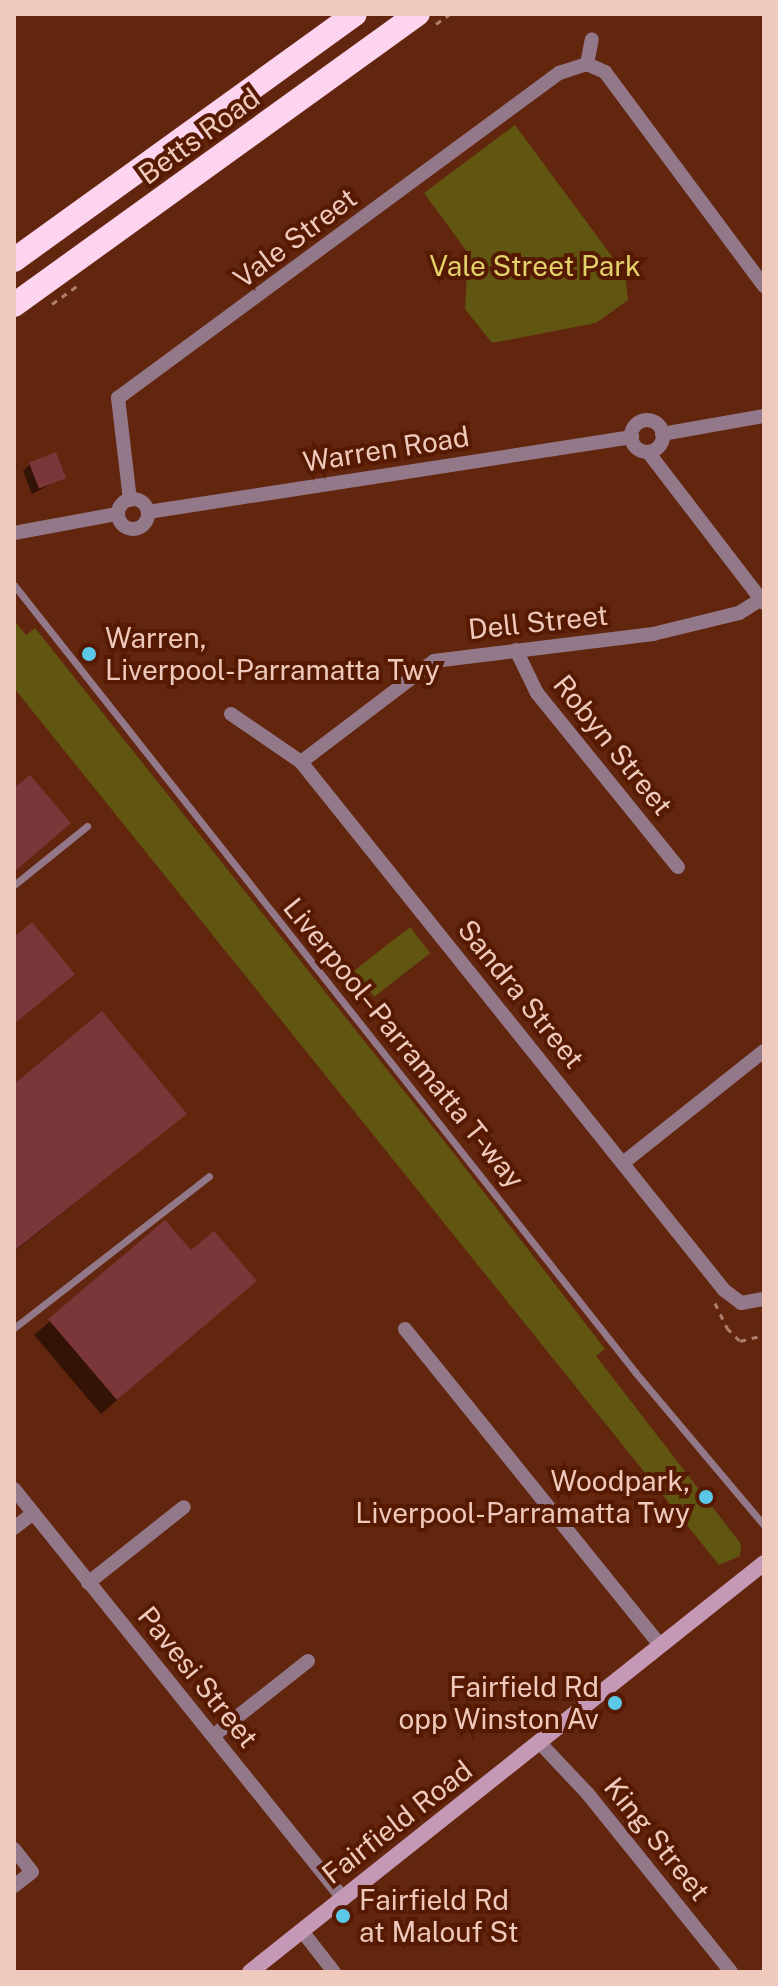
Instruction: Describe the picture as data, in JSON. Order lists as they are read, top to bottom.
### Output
{
  "streets": {
    "highway": ["Betts Road"],
    "main road": ["Fairfield Road"],
    "street": [
      "Vale Street",
      "Warren Road",
      "Dell Street",
      "Robyn Street",
      "Sandra Street",
      "Pavesi Street",
      "King Street"
    ],
    "lane": ["Liverpool–Parramatta T-way"]
  },
  "crossings": [
    ["Vale Street", "Warren Road"],
    ["Dell Street", "Robyn Street"],
    ["Dell Street", "Sandra Street"],
    ["Pavesi Street", "Fairfield Road"],
    ["Fairfield Road", "King Street"]
  ],
  "parks": ["Vale Street Park"],
  "places": [
    "Warren, Liverpool-Parramatta Twy",
    "Woodpark, Liverpool-Parramatta Twy",
    "Fairfield Rd opp Winston Av",
    "Fairfield Rd at Malouf St"
  ]
}
